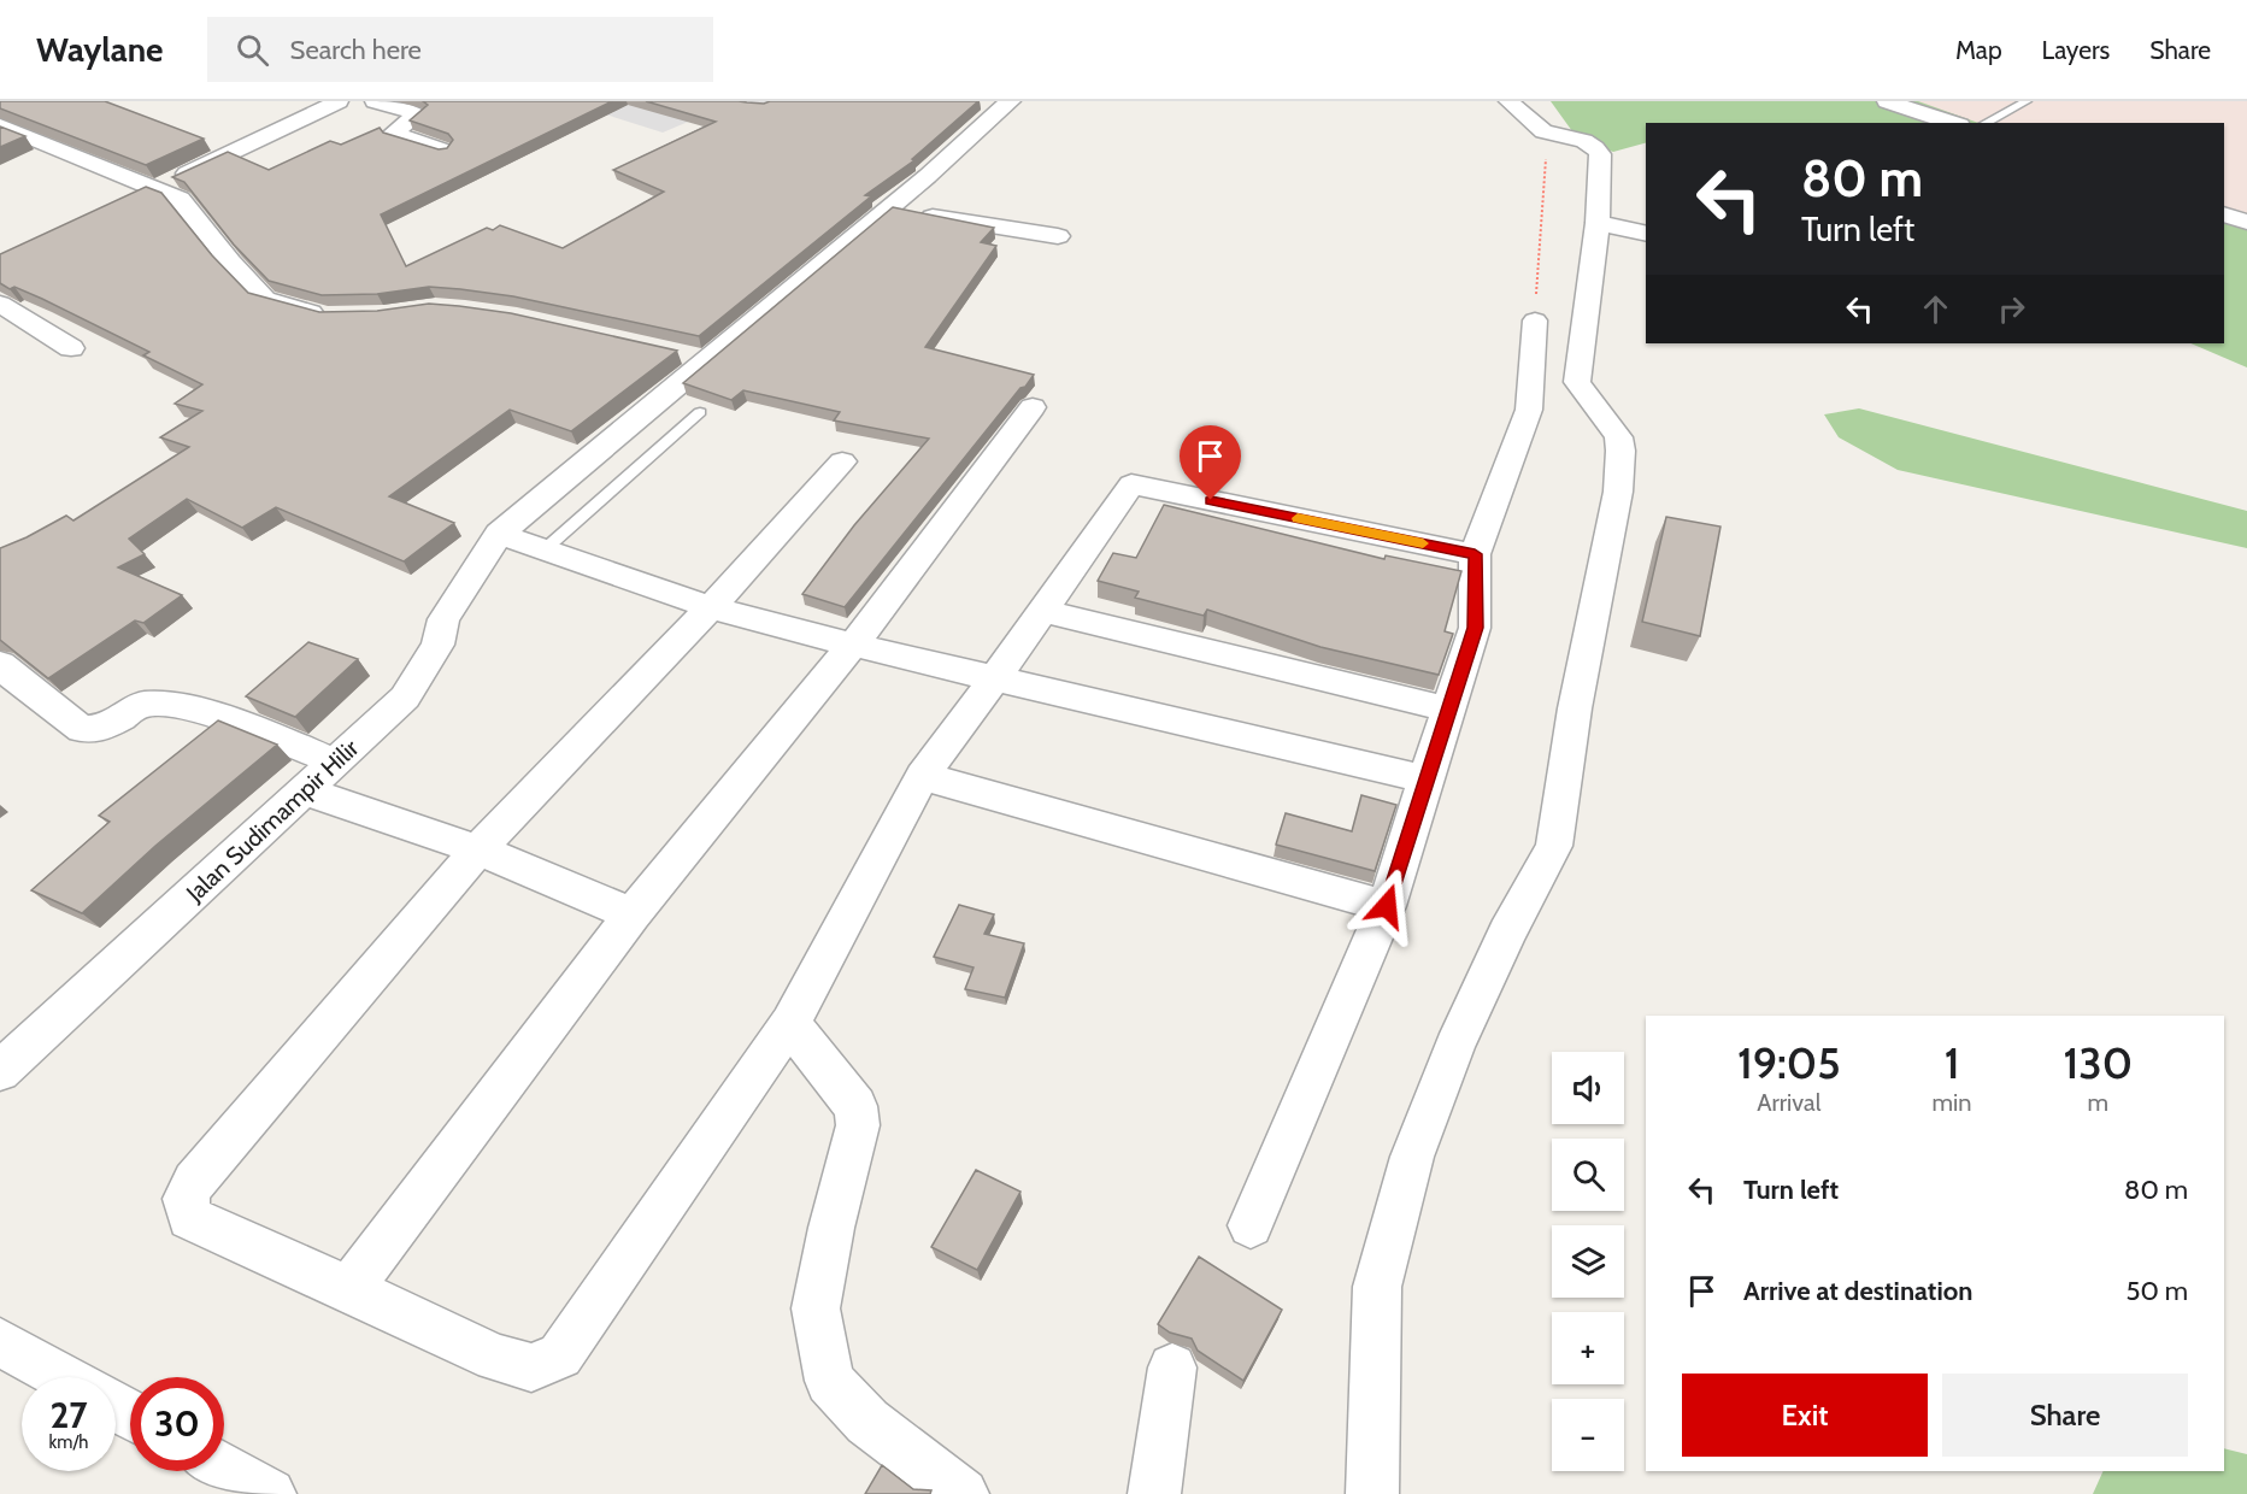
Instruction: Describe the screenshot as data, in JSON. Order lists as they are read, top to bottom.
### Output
{
  "streets": {
    "street": ["Jalan Sudimampir Hilir"]
  },
  "page": {
    "header": "Waylane",
    "search": "Search here",
    "nav": ["Map", "Layers", "Share"],
    "turn": ["80 m", "Turn left"],
    "eta": [
      "19:05",
      "Arrival",
      "1",
      "min",
      "130",
      "m"
    ],
    "map_buttons": ["+", "−"],
    "list": [
      {
        "name": "Turn left",
        "value": "80 m"
      },
      {
        "name": "Arrive at destination",
        "value": "50 m"
      }
    ],
    "buttons": ["Exit", "Share"],
    "speed": "27 km/h",
    "limit": "30"
  }
}
